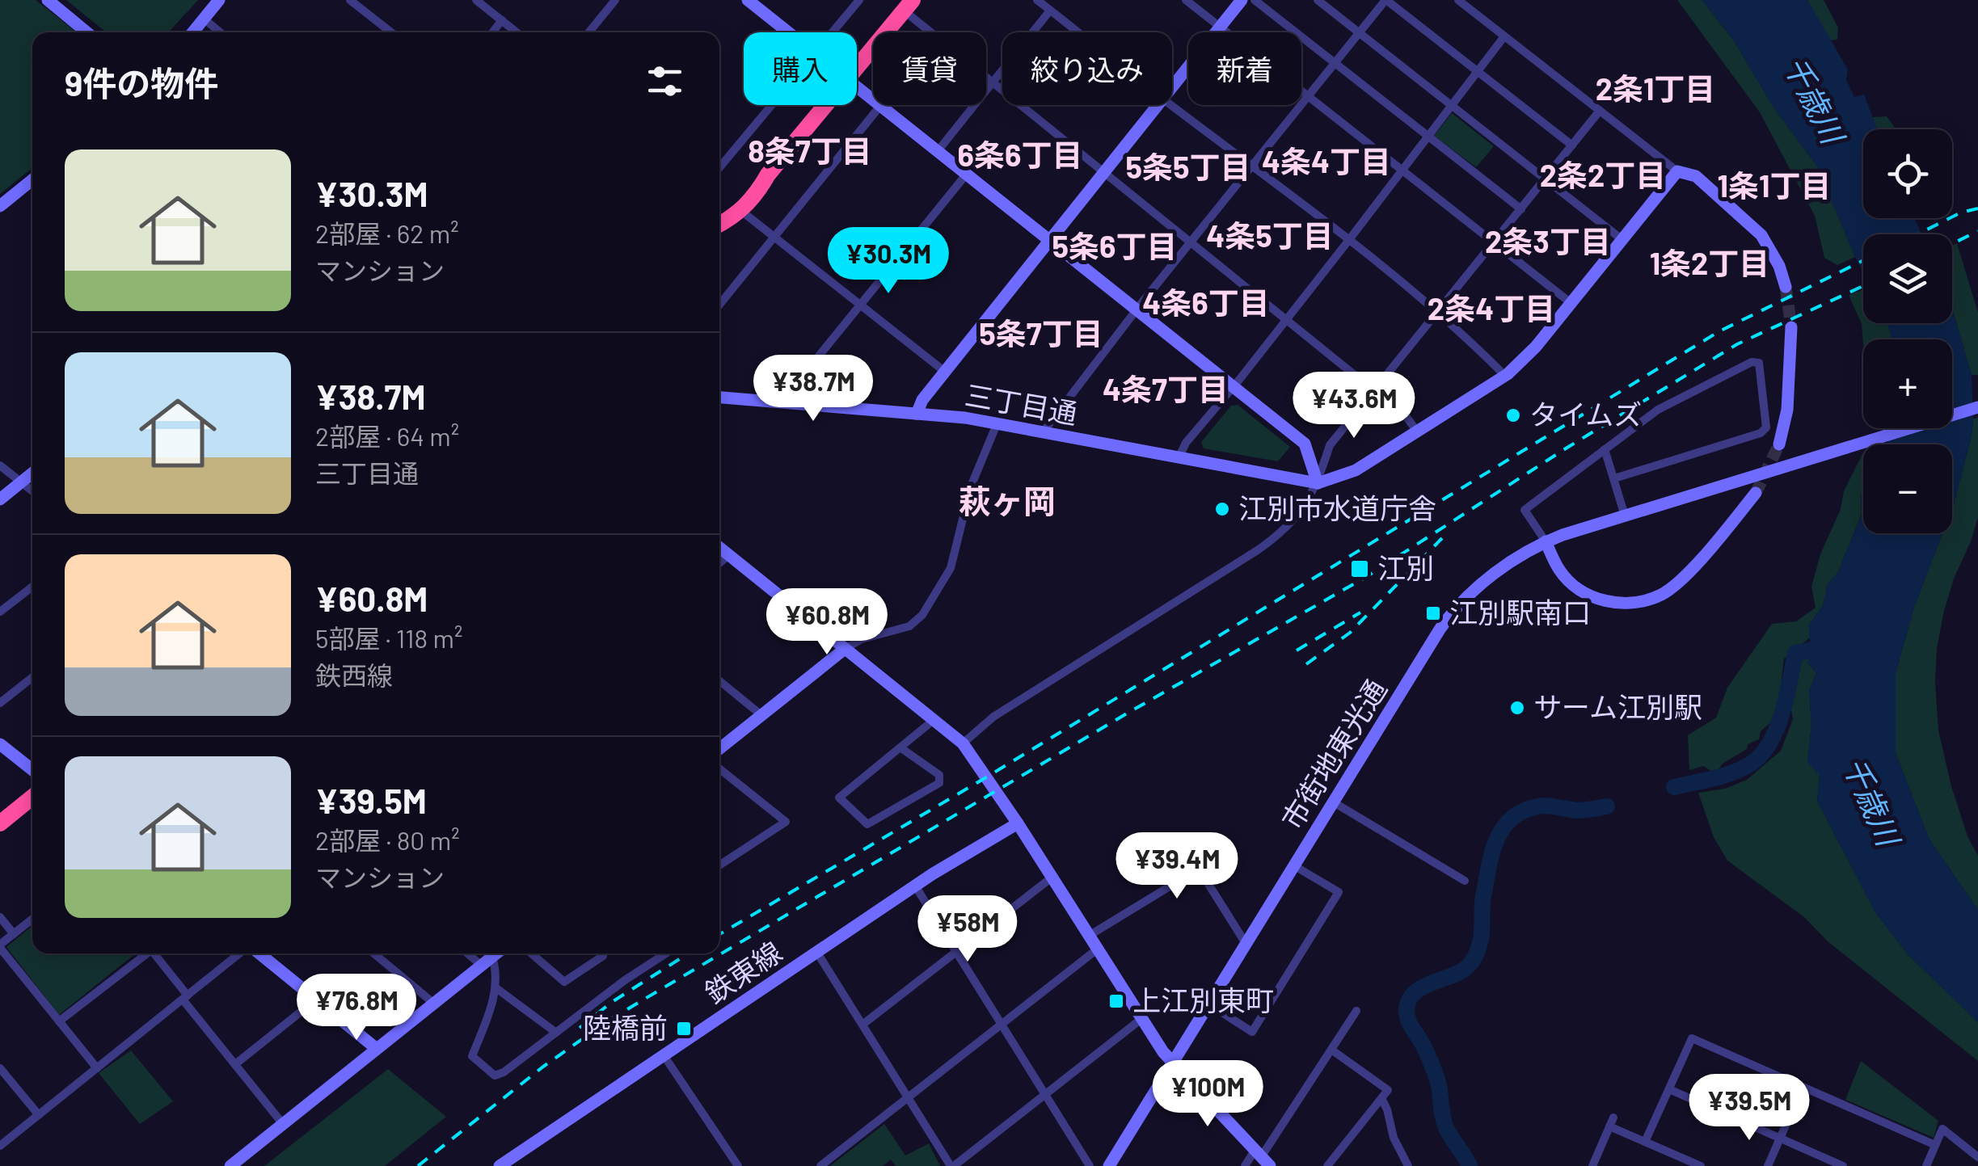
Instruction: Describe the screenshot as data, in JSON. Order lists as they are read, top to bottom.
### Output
{
  "streets": {
    "street": ["三丁目通", "市街地東光通", "鉄東線"]
  },
  "districts": [
    "2条1丁目",
    "8条7丁目",
    "6条6丁目",
    "4条4丁目",
    "5条5丁目",
    "2条2丁目",
    "1条1丁目",
    "4条5丁目",
    "2条3丁目",
    "5条6丁目",
    "1条2丁目",
    "4条6丁目",
    "2条4丁目",
    "5条7丁目",
    "4条7丁目",
    "萩ヶ岡"
  ],
  "water": ["千歳川"],
  "places": {
    "other": ["タイムズ", "江別市水道庁舎", "サーム江別駅"],
    "transit": [
      "江別",
      "江別駅南口",
      "上江別東町",
      "陸橋前"
    ]
  },
  "page": {
    "chip": [
      "購入",
      "賃貸",
      "絞り込み",
      "新着"
    ],
    "heading": "9件の物件",
    "map_buttons": ["+", "−"],
    "list": [
      {
        "name": "¥30.3M",
        "note": "2部屋 · 62 m² · マンション"
      },
      {
        "name": "¥38.7M",
        "note": "2部屋 · 64 m² · 三丁目通"
      },
      {
        "name": "¥60.8M",
        "note": "5部屋 · 118 m² · 鉄西線"
      },
      {
        "name": "¥39.5M",
        "note": "2部屋 · 80 m² · マンション"
      }
    ],
    "price": [
      "¥30.3M",
      "¥38.7M",
      "¥43.6M",
      "¥60.8M",
      "¥39.4M",
      "¥58M",
      "¥76.8M",
      "¥100M",
      "¥39.5M"
    ]
  }
}
